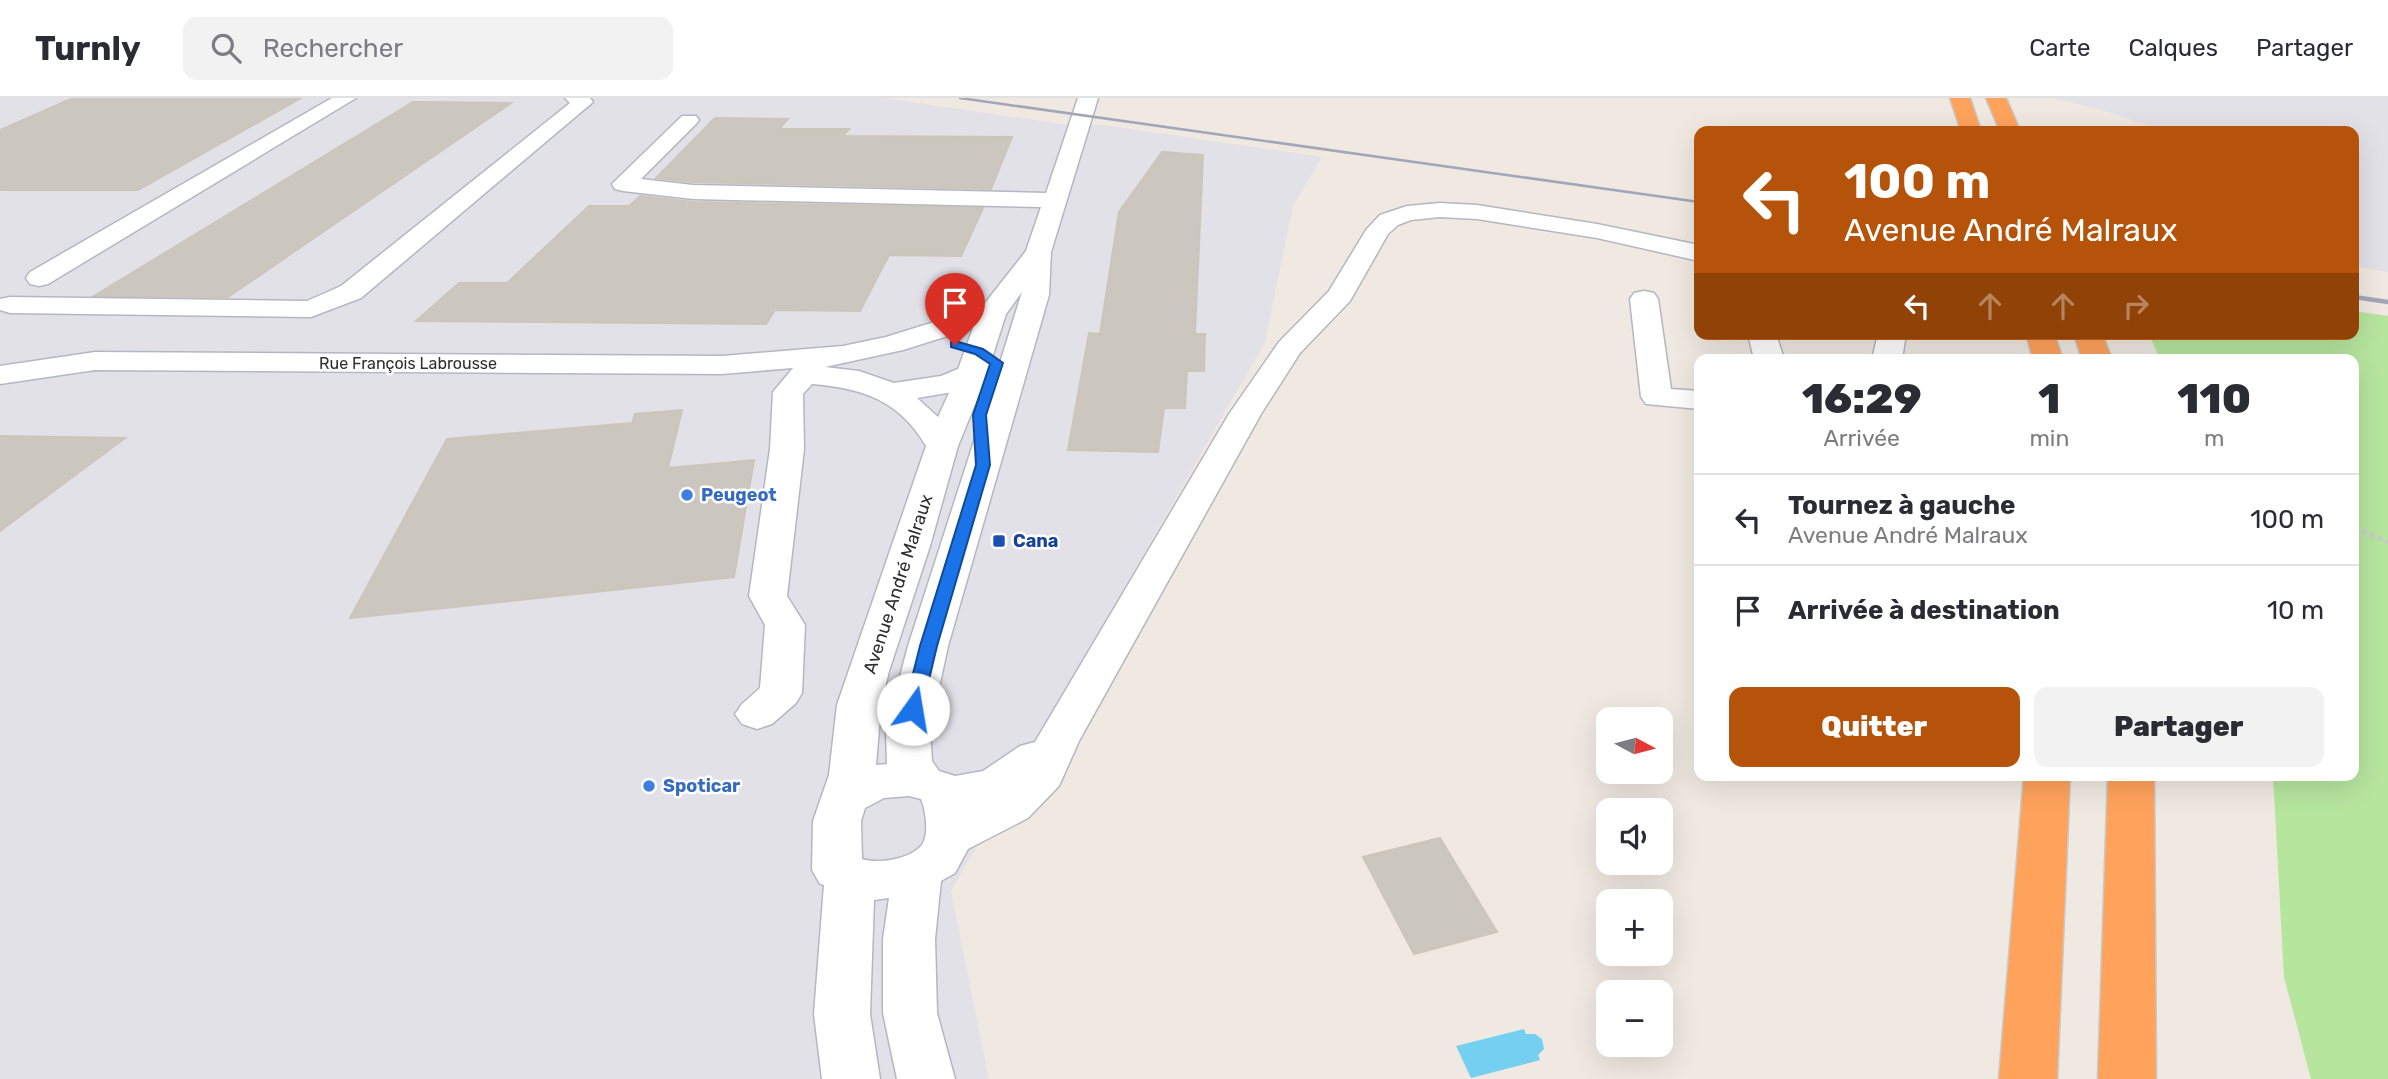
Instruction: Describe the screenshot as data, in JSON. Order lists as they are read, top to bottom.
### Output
{
  "streets": {
    "street": ["Rue François Labrousse", "Avenue André Malraux"]
  },
  "crossings": [
    ["Rue François Labrousse", "Avenue André Malraux"]
  ],
  "places": {
    "other": ["Peugeot", "Spoticar"],
    "transit": ["Cana"]
  },
  "north": "right",
  "page": {
    "header": "Turnly",
    "search": "Rechercher",
    "nav": ["Carte", "Calques", "Partager"],
    "turn": ["100 m", "Avenue André Malraux"],
    "eta": [
      "16:29",
      "Arrivée",
      "1",
      "min",
      "110",
      "m"
    ],
    "list": [
      {
        "name": "Tournez à gauche",
        "note": "Avenue André Malraux",
        "value": "100 m"
      },
      {
        "name": "Arrivée à destination",
        "value": "10 m"
      }
    ],
    "buttons": ["Quitter", "Partager"],
    "map_buttons": ["+", "−"]
  }
}
